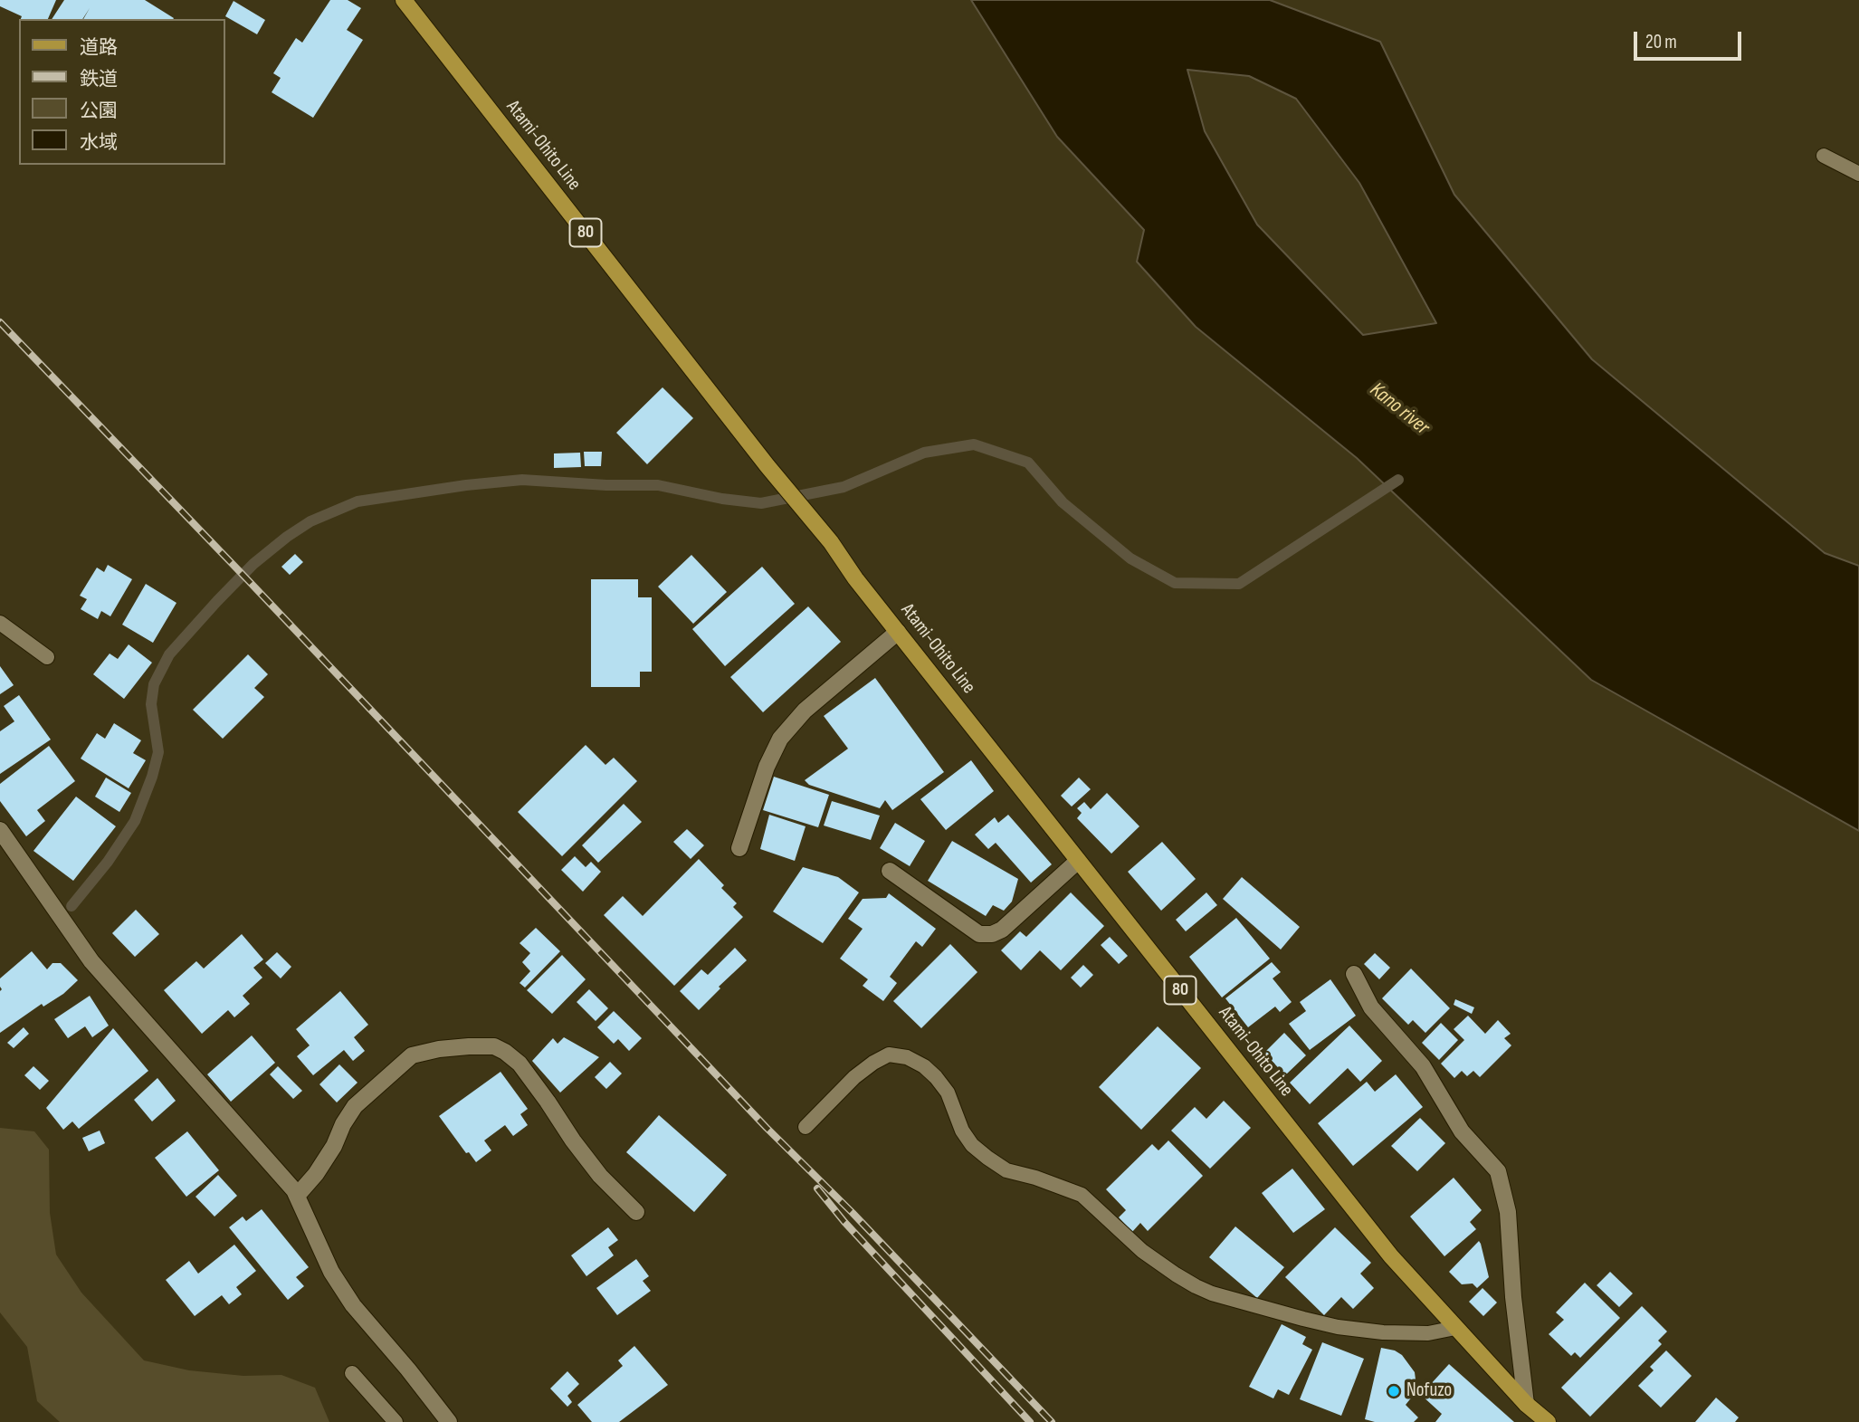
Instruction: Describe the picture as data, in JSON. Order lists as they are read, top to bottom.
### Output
{
  "streets": {
    "main road": ["Atami-Ohito Line", "80"]
  },
  "water": ["Kano river"],
  "places": ["Nofuzo"],
  "legend": [
    "道路",
    "鉄道",
    "公園",
    "水域"
  ],
  "scale_bar": "20 m"
}
